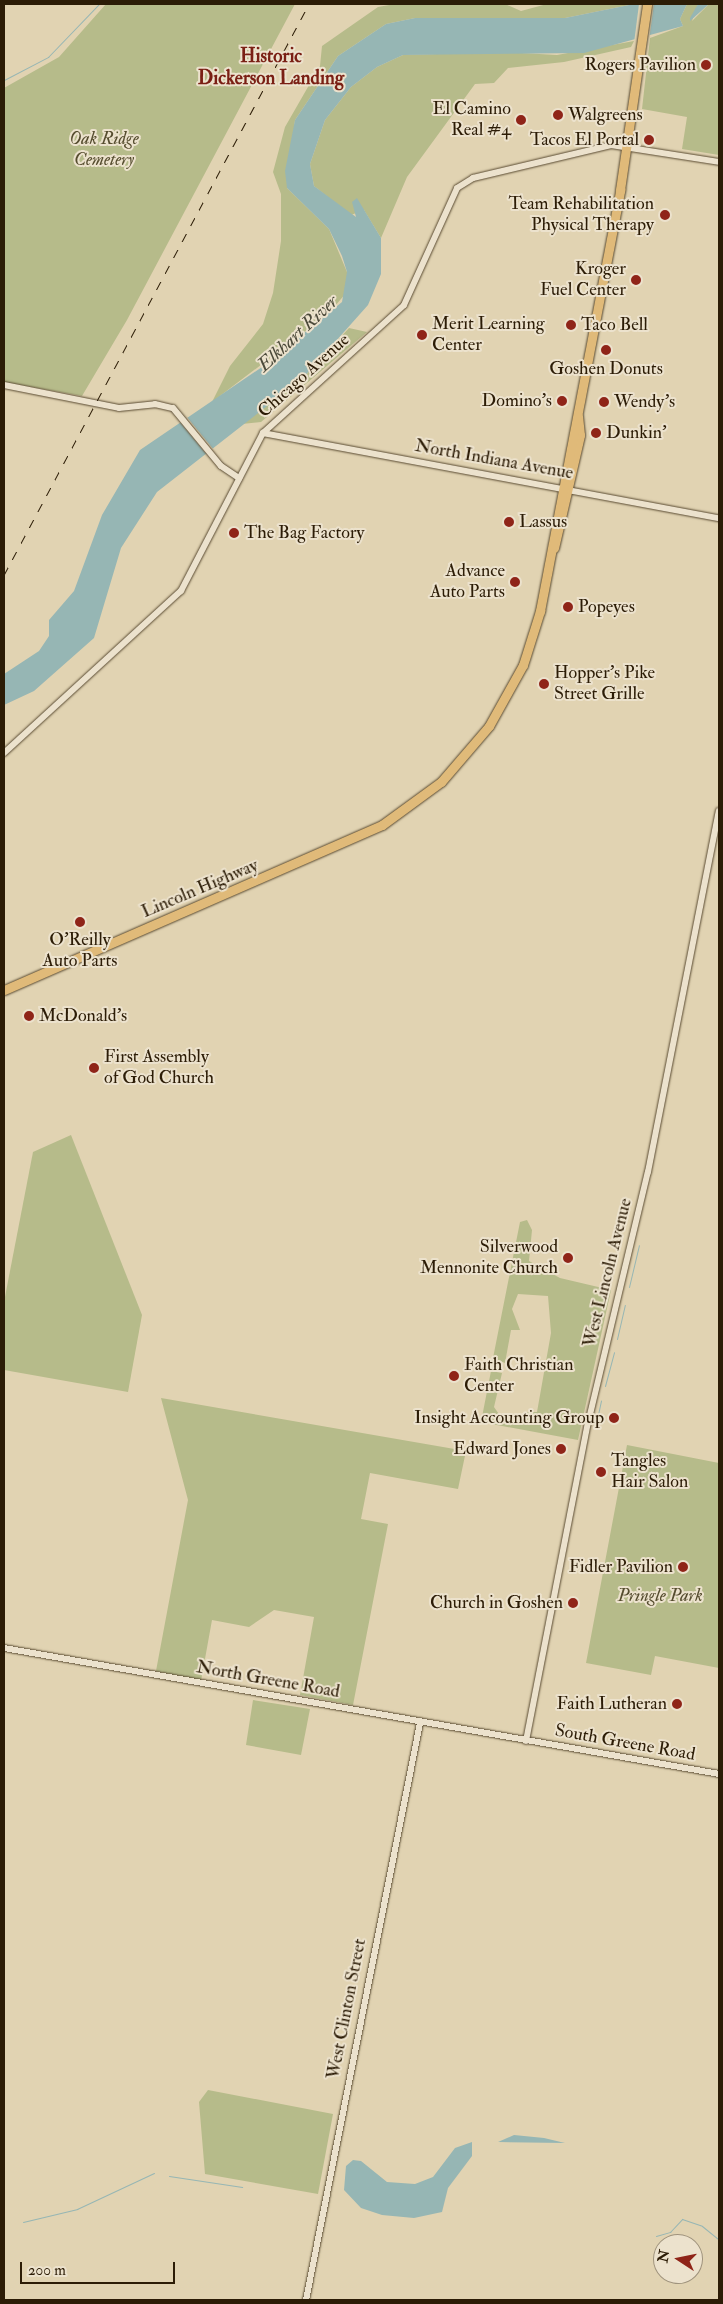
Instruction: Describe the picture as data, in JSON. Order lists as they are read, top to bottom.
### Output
{
  "streets": {
    "highway": ["Lincoln Highway"],
    "street": [
      "Chicago Avenue",
      "North Indiana Avenue",
      "West Lincoln Avenue",
      "North Greene Road",
      "South Greene Road",
      "West Clinton Street"
    ]
  },
  "crossings": [
    ["Chicago Avenue", "North Indiana Avenue"],
    ["Chicago Avenue", "Lincoln Highway"],
    ["North Indiana Avenue", "Lincoln Highway"],
    ["West Lincoln Avenue", "North Greene Road"],
    ["West Lincoln Avenue", "South Greene Road"],
    ["North Greene Road", "South Greene Road"],
    ["North Greene Road", "West Clinton Street"]
  ],
  "districts": ["Historic Dickerson Landing"],
  "water": ["Elkhart River"],
  "parks": ["Oak Ridge Cemetery", "Pringle Park"],
  "places": [
    "Rogers Pavilion",
    "Walgreens",
    "El Camino Real #4",
    "Tacos El Portal",
    "Team Rehabilitation Physical Therapy",
    "Kroger Fuel Center",
    "Taco Bell",
    "Merit Learning Center",
    "Goshen Donuts",
    "Domino's",
    "Wendy's",
    "Dunkin'",
    "Lassus",
    "The Bag Factory",
    "Advance Auto Parts",
    "Popeyes",
    "Hopper's Pike Street Grille",
    "O'Reilly Auto Parts",
    "McDonald's",
    "First Assembly of God Church",
    "Silverwood Mennonite Church",
    "Faith Christian Center",
    "Insight Accounting Group",
    "Edward Jones",
    "Tangles Hair Salon",
    "Fidler Pavilion",
    "Church in Goshen",
    "Faith Lutheran"
  ],
  "scale_bar": "200 m",
  "north": "left"
}
